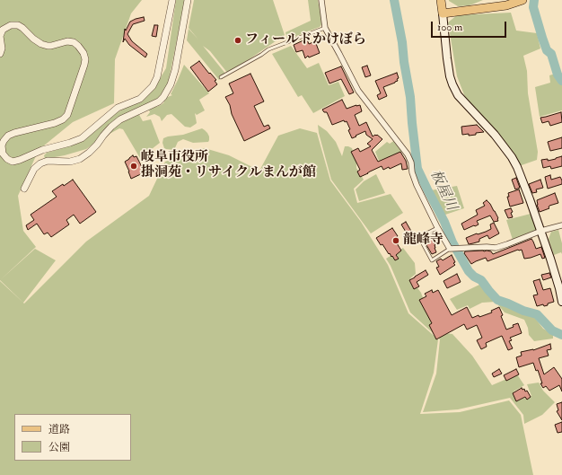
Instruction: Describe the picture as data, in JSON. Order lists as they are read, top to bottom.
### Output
{
  "water": ["板屋川"],
  "places": ["フィールドかけぼら", "岐阜市役所 掛洞苑・リサイクルまんが館", "龍峰寺"],
  "legend": ["道路", "公園"],
  "scale_bar": "100 m"
}
